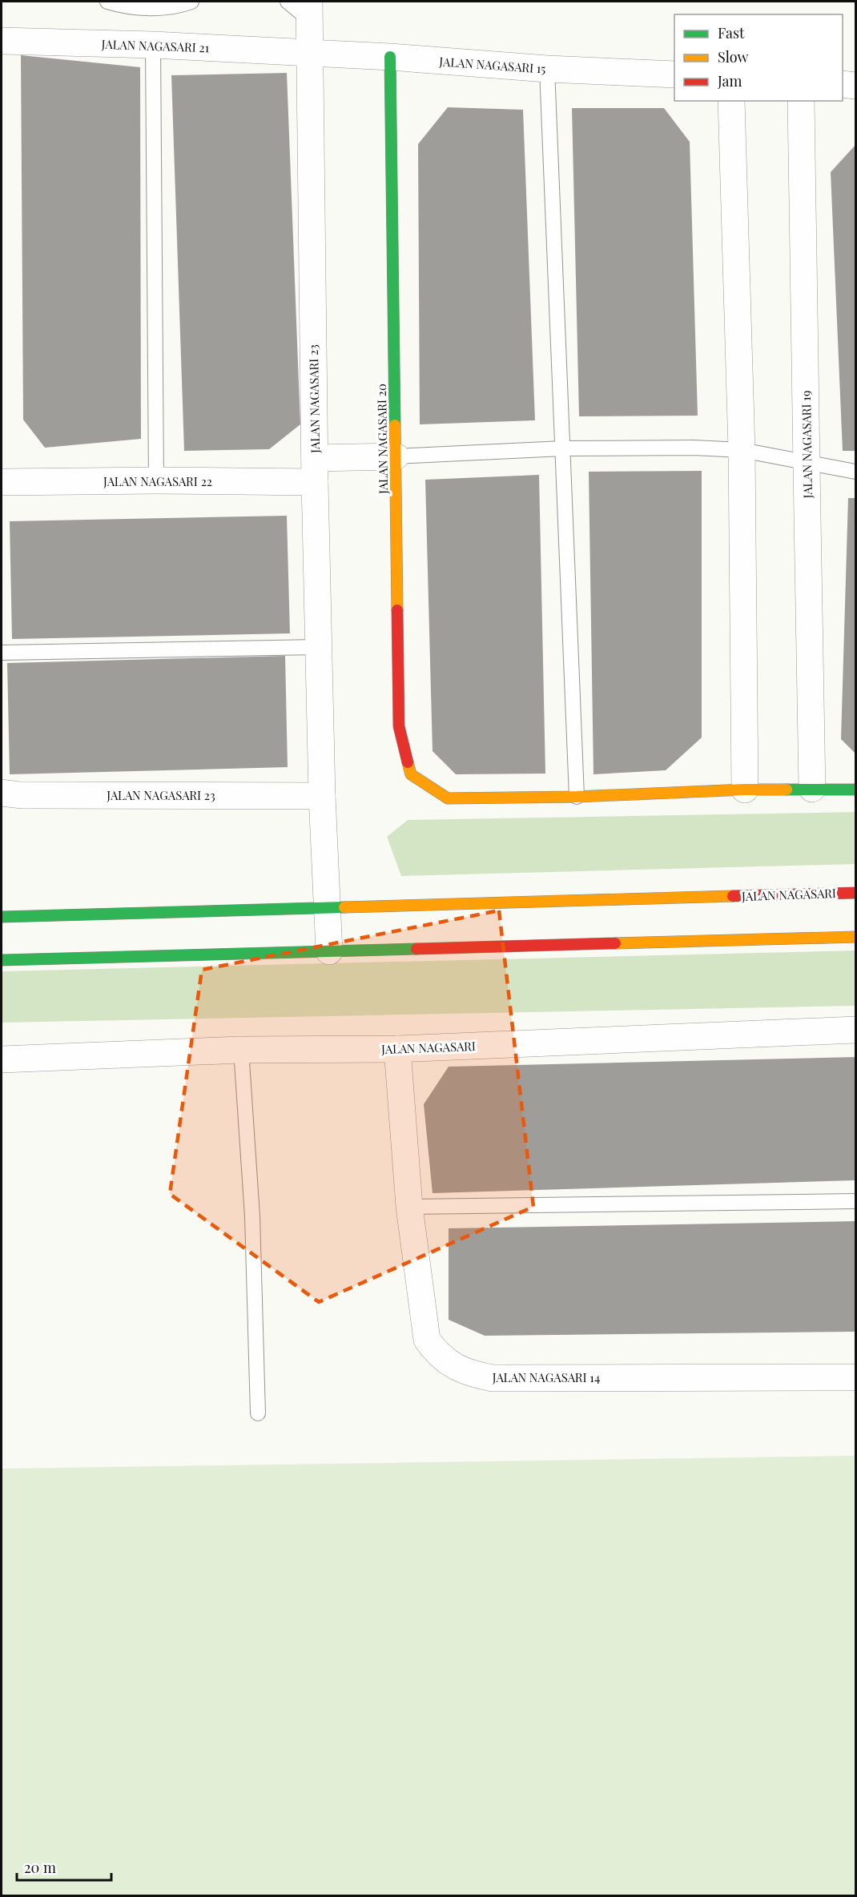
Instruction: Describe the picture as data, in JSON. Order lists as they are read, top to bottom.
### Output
{
  "streets": {
    "street": [
      "JALAN NAGASARI 21",
      "JALAN NAGASARI 15",
      "JALAN NAGASARI 23",
      "JALAN NAGASARI 20",
      "JALAN NAGASARI 19",
      "JALAN NAGASARI 22",
      "JALAN NAGASARI",
      "JALAN NAGASARI 14"
    ]
  },
  "crossings": [
    ["JALAN NAGASARI 21", "JALAN NAGASARI 15"],
    ["JALAN NAGASARI 21", "JALAN NAGASARI 23"],
    ["JALAN NAGASARI 15", "JALAN NAGASARI 23"],
    ["JALAN NAGASARI 15", "JALAN NAGASARI 20"],
    ["JALAN NAGASARI 23", "JALAN NAGASARI 22"],
    ["JALAN NAGASARI 23", "JALAN NAGASARI"],
    ["JALAN NAGASARI 20", "JALAN NAGASARI 22"],
    ["JALAN NAGASARI", "JALAN NAGASARI 14"]
  ],
  "legend": ["Fast", "Slow", "Jam"],
  "scale_bar": "20 m"
}
